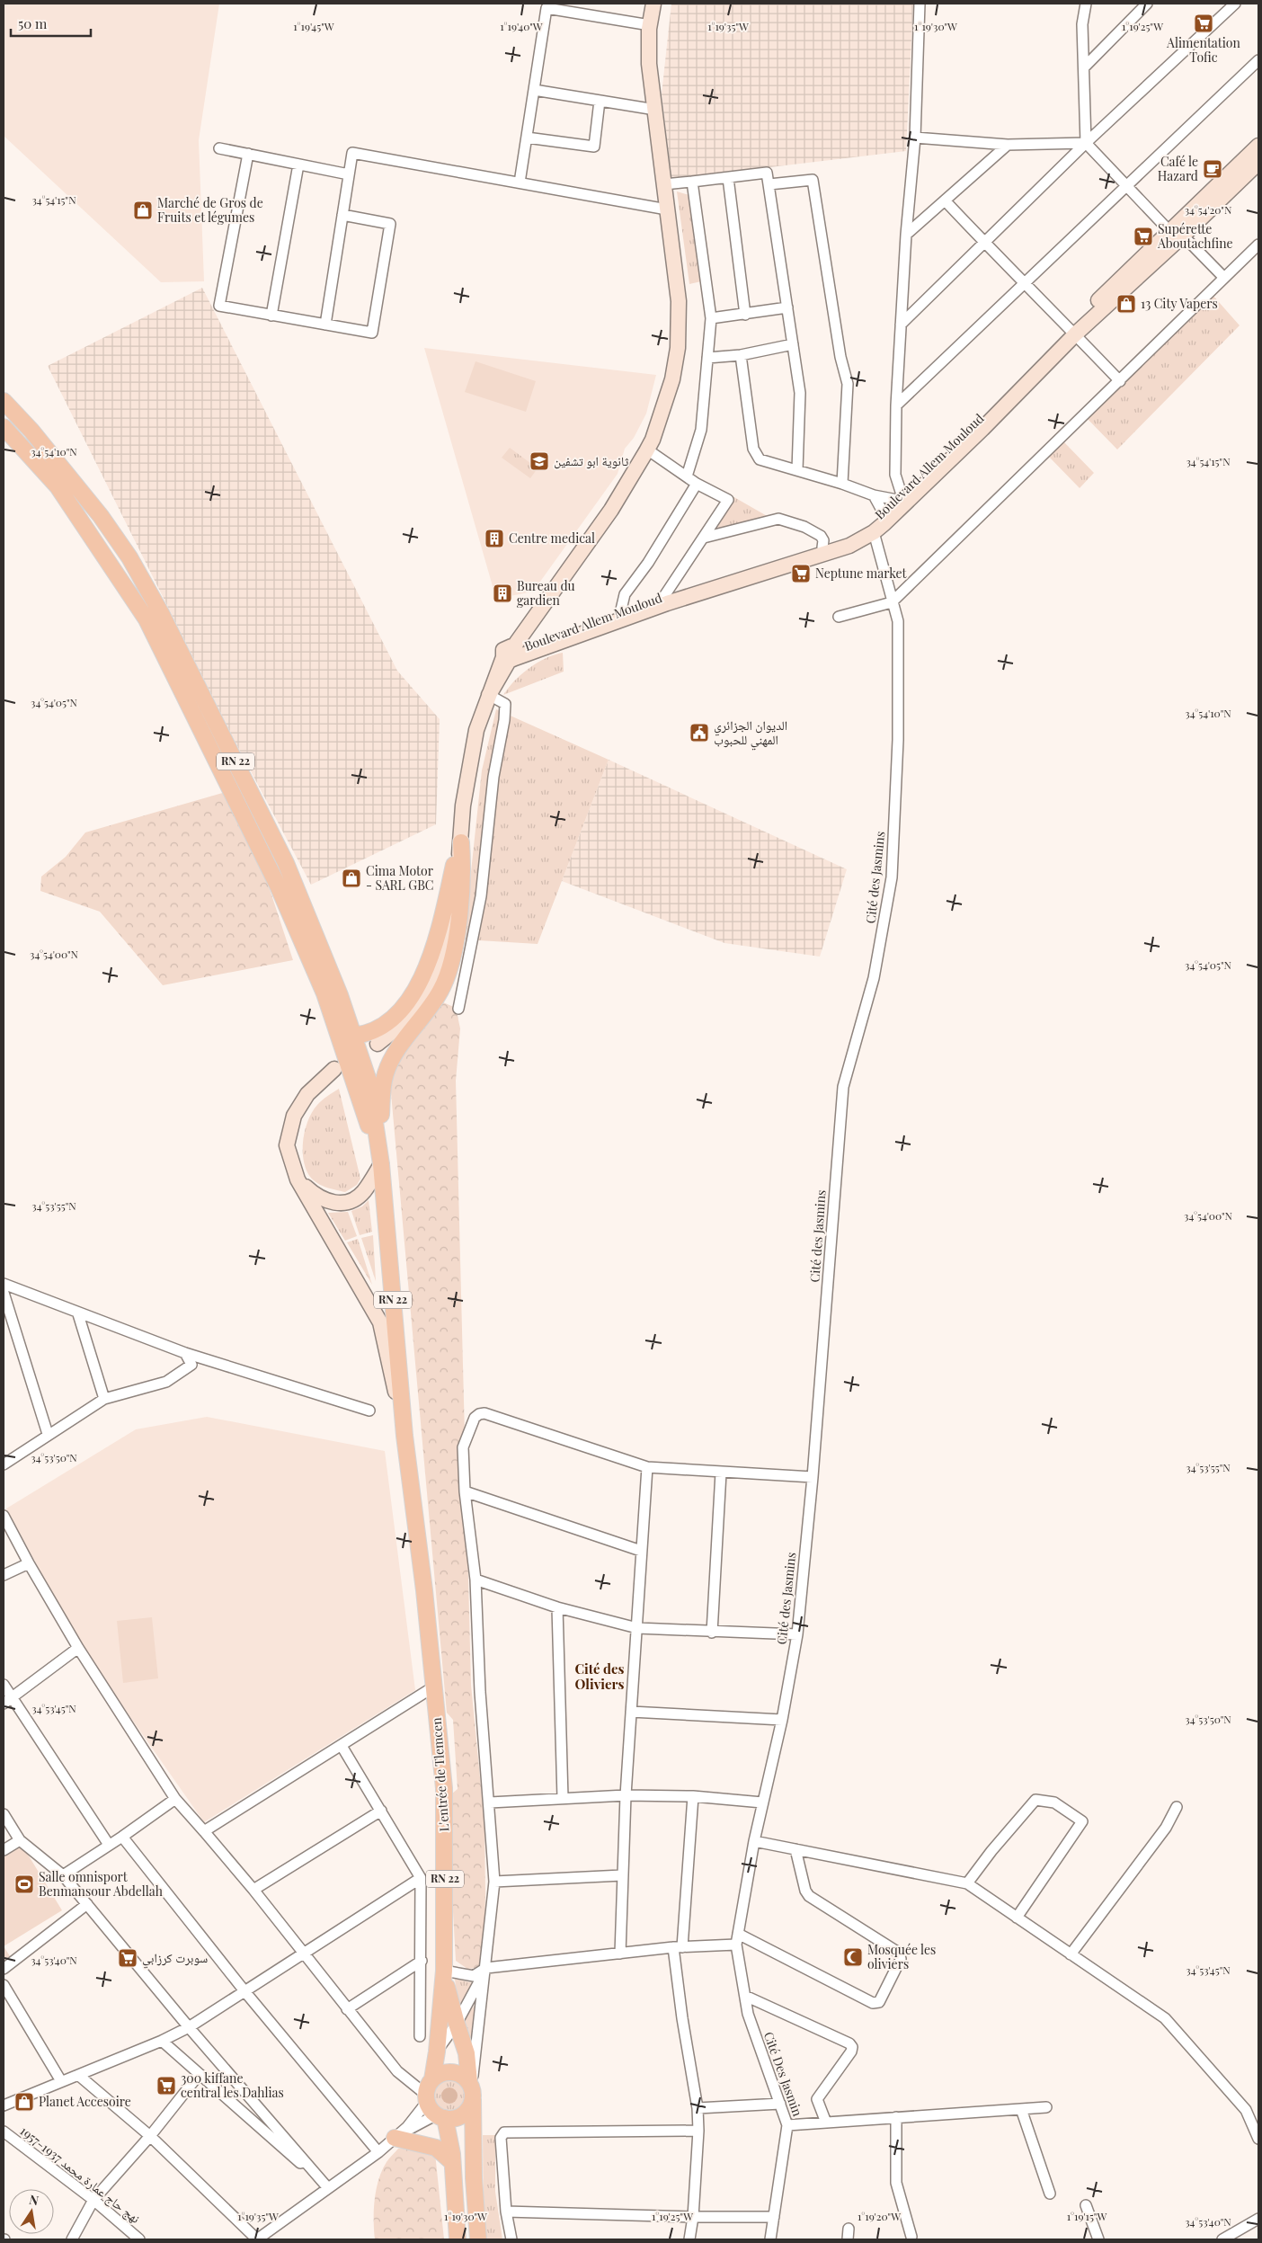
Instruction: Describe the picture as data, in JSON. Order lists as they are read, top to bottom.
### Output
{
  "streets": {
    "main road": ["Boulevard Allem Mouloud", "RN 22", "L'entrée de Tlemcen"],
    "street": ["Cité des Jasmins", "Cité Des Jasmin", "نهج حاج عمارة محمد 1937-1957"]
  },
  "crossings": [
    ["Boulevard Allem Mouloud", "Cité des Jasmins"],
    ["RN 22", "L'entrée de Tlemcen"],
    ["Cité des Jasmins", "Cité Des Jasmin"]
  ],
  "districts": ["Cité des Oliviers"],
  "places": {
    "supermarket": [
      "Alimentation Tofic",
      "Supérette Aboutachfine",
      "Neptune market",
      "سوبرت كرزابي",
      "300 kiffane central les Dahlias"
    ],
    "cafe": ["Café le Hazard"],
    "shop": [
      "Marché de Gros de Fruits et légumes",
      "13 City Vapers",
      "Cima Motor - SARL GBC",
      "Planet Accesoire"
    ],
    "school or university": ["ثانوية ابو تشفين"],
    "building": ["Centre medical", "Bureau du gardien"],
    "public building": ["الديوان الجزائري المهني للحبوب"],
    "sports": ["Salle omnisport Benmansour Abdellah"],
    "mosque": ["Mosquée les oliviers"]
  },
  "scale_bar": "50 m",
  "north": "top",
  "coordinates": [
    "1°19'45\"W",
    "1°19'40\"W",
    "1°19'35\"W",
    "1°19'30\"W",
    "1°19'25\"W",
    "34°54'15\"N",
    "34°54'20\"N",
    "34°54'10\"N",
    "34°54'05\"N",
    "34°54'00\"N",
    "34°53'55\"N",
    "34°53'50\"N",
    "34°53'45\"N",
    "34°53'40\"N",
    "1°19'20\"W",
    "1°19'15\"W"
  ]
}
